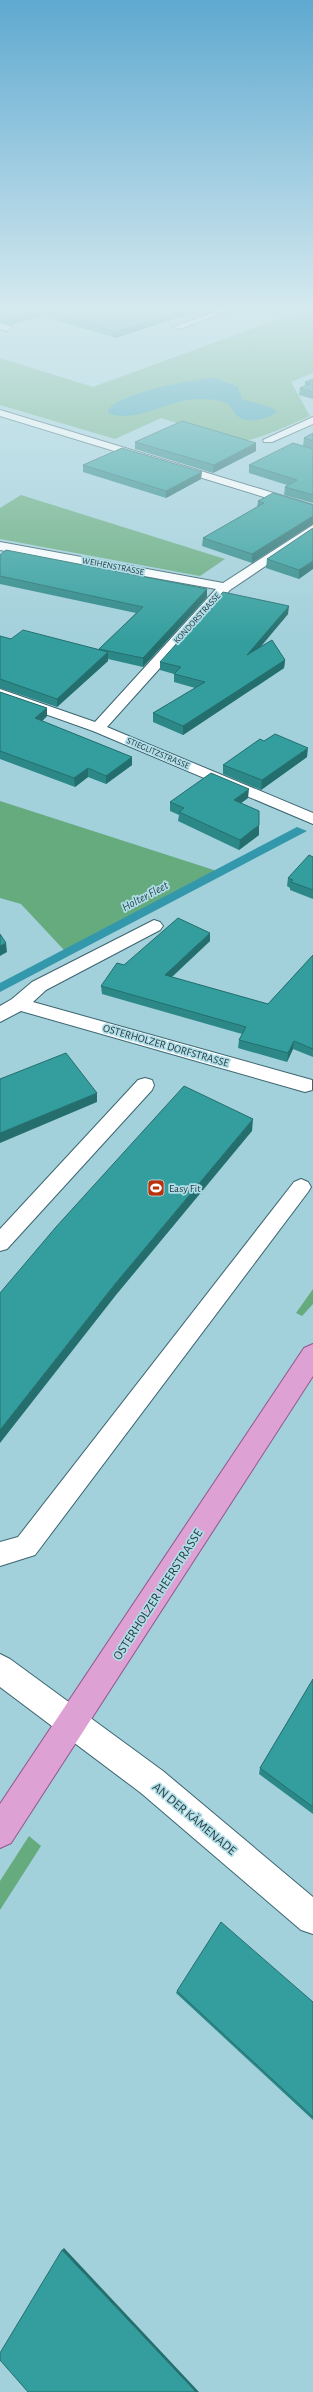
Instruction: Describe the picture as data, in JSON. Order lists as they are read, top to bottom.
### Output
{
  "streets": {
    "main road": ["OSTERHOLZER HEERSTRASSE"],
    "street": [
      "WEIHENSTRASSE",
      "KONDORSTRASSE",
      "STIEGLITZSTRASSE",
      "OSTERHOLZER DORFSTRASSE",
      "AN DER KÄMENADE"
    ]
  },
  "crossings": [
    ["WEIHENSTRASSE", "KONDORSTRASSE"],
    ["KONDORSTRASSE", "STIEGLITZSTRASSE"],
    ["OSTERHOLZER HEERSTRASSE", "AN DER KÄMENADE"]
  ],
  "water": ["Holter Fleet"],
  "places": {
    "sports": ["Easy Fit"]
  }
}
